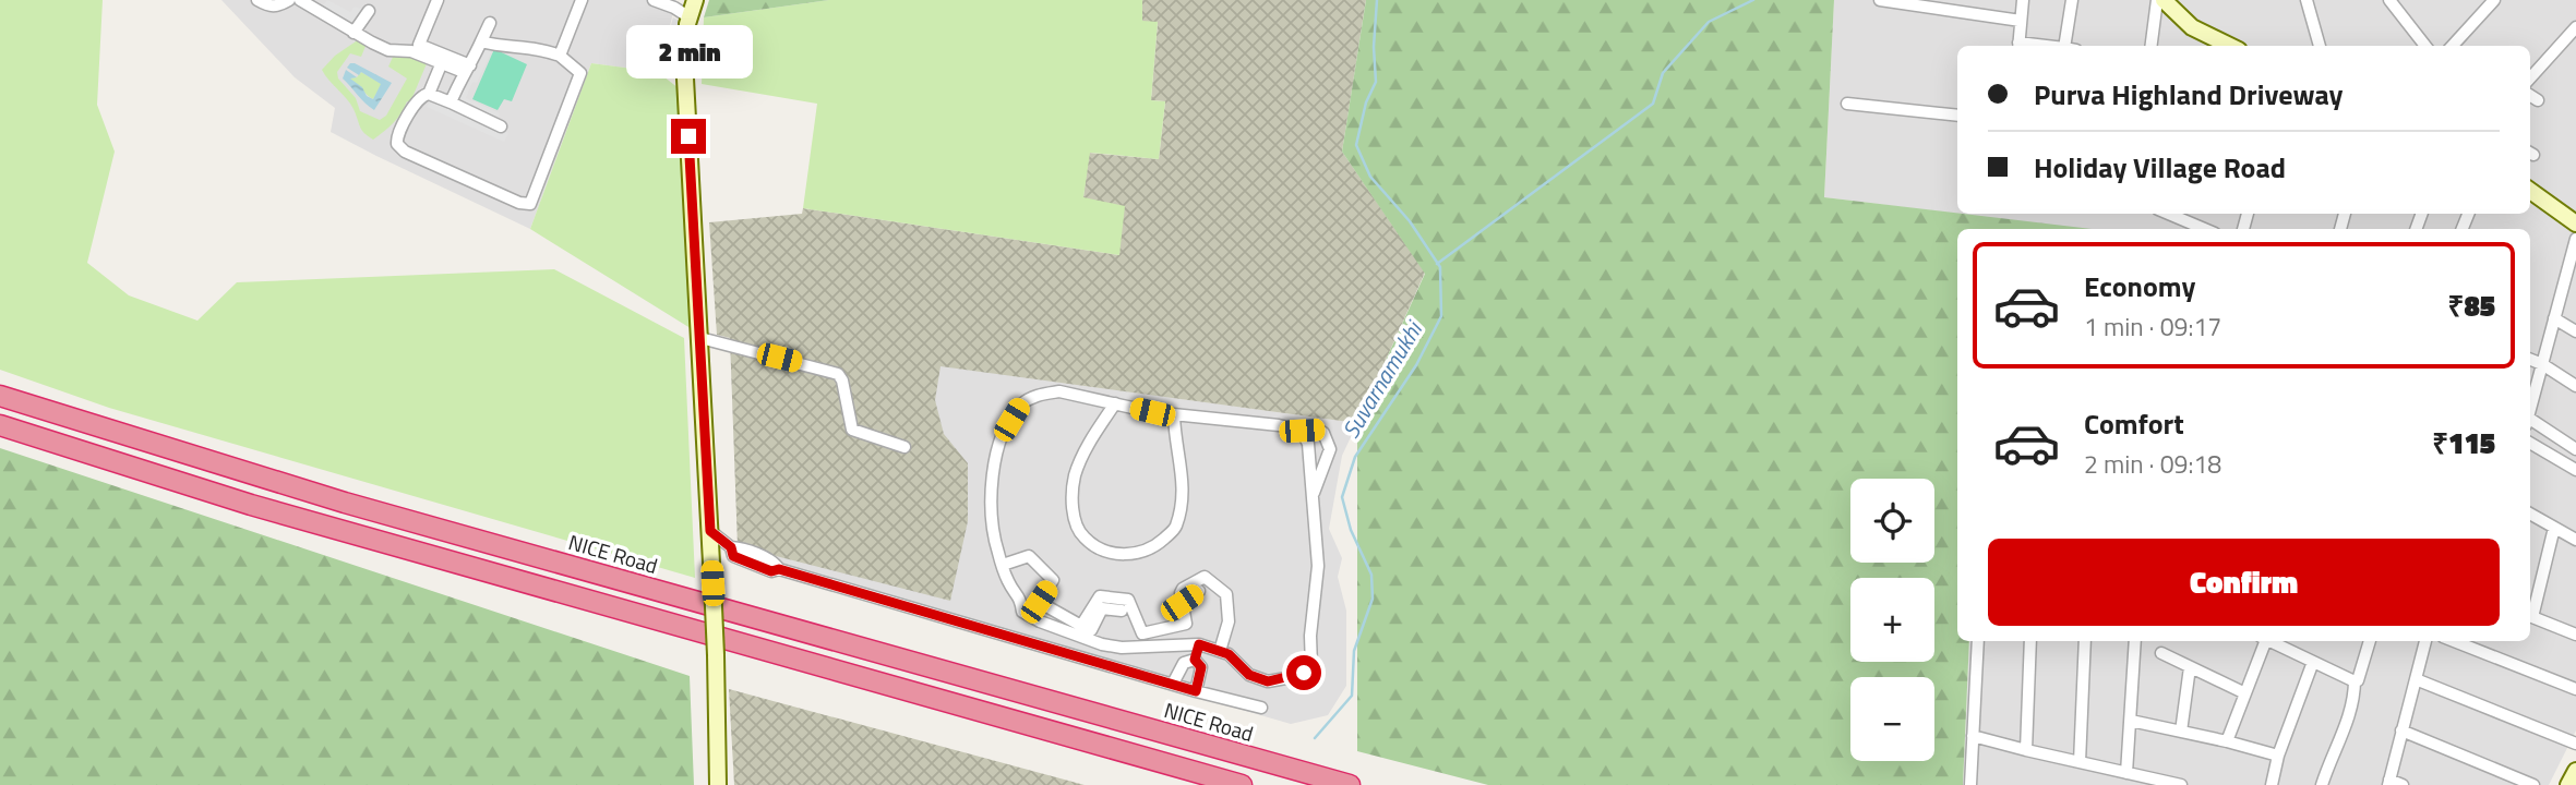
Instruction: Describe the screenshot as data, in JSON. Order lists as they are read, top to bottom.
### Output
{
  "streets": {
    "highway": ["NICE Road"]
  },
  "water": ["Suvarnamukhi"],
  "page": {
    "bubble": "2 min",
    "banner": ["Purva Highland Driveway", "Holiday Village Road"],
    "list": [
      {
        "name": "Economy",
        "note": "1 min · 09:17",
        "value": "₹85"
      },
      {
        "name": "Comfort",
        "note": "2 min · 09:18",
        "value": "₹115"
      }
    ],
    "map_buttons": ["+", "−"],
    "buttons": "Confirm"
  }
}
